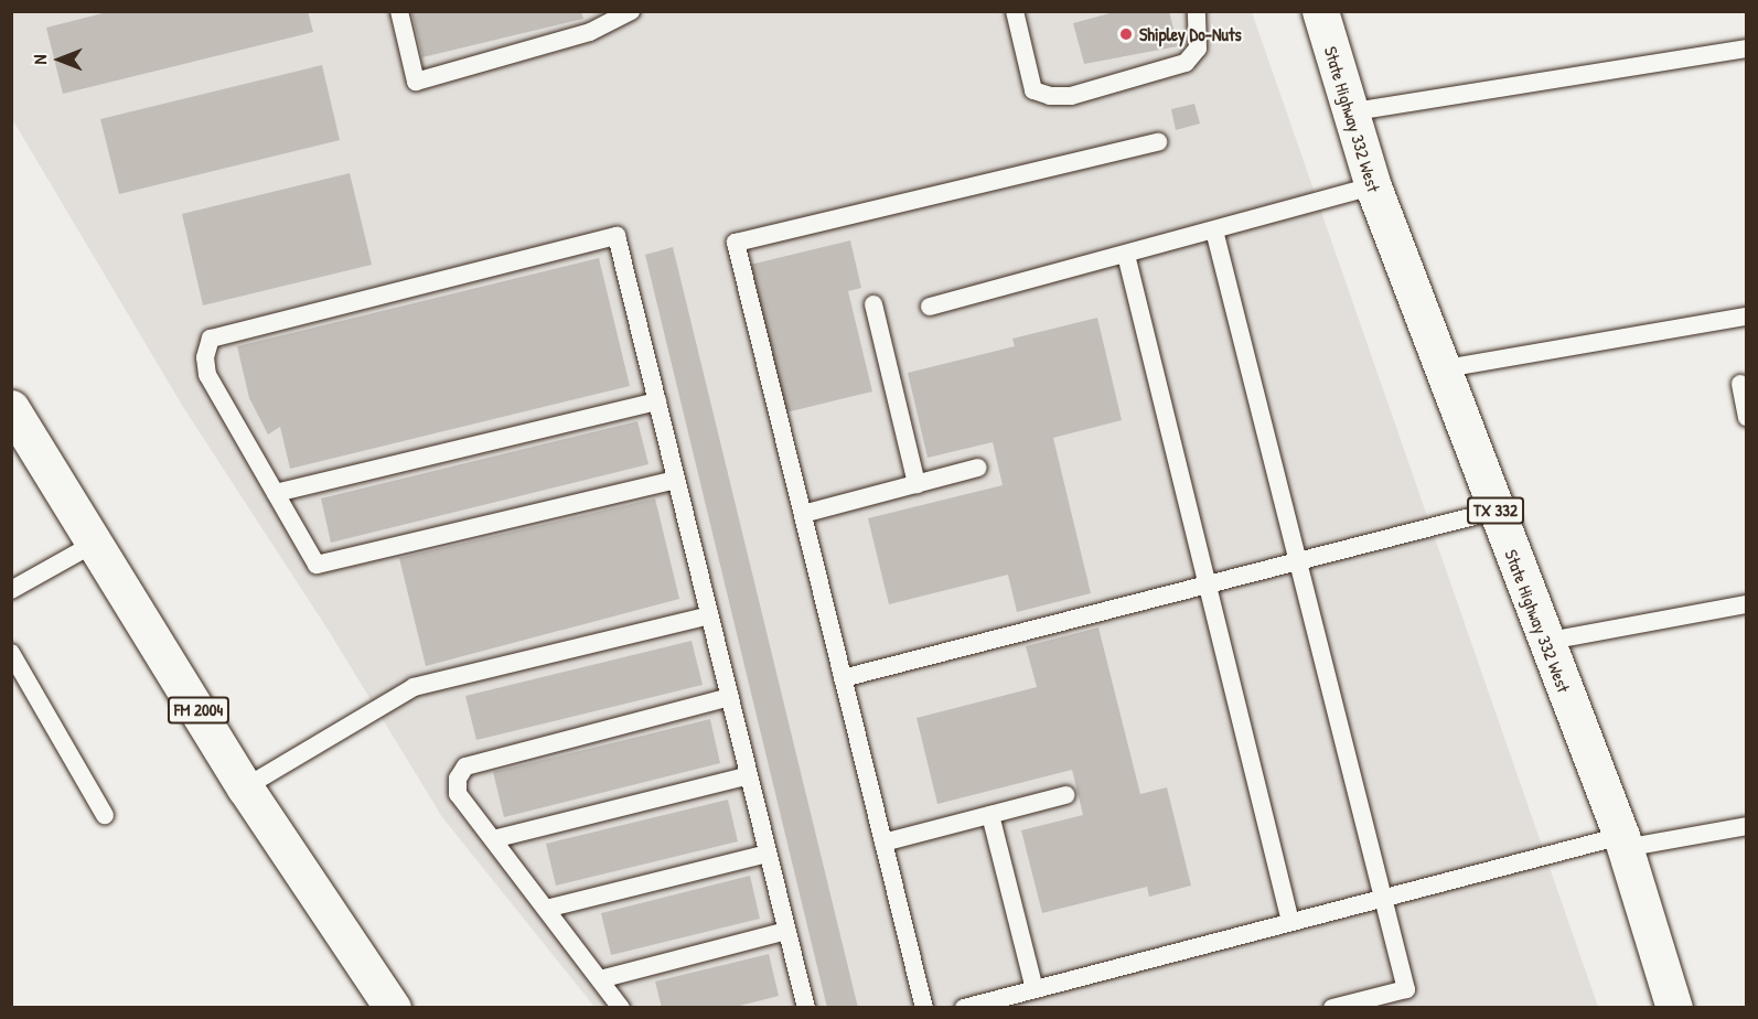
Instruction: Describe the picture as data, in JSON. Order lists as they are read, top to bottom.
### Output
{
  "streets": {
    "main road": ["State Highway 332 West", "TX 332", "FM 2004"]
  },
  "places": ["Shipley Do-Nuts"],
  "north": "left"
}
